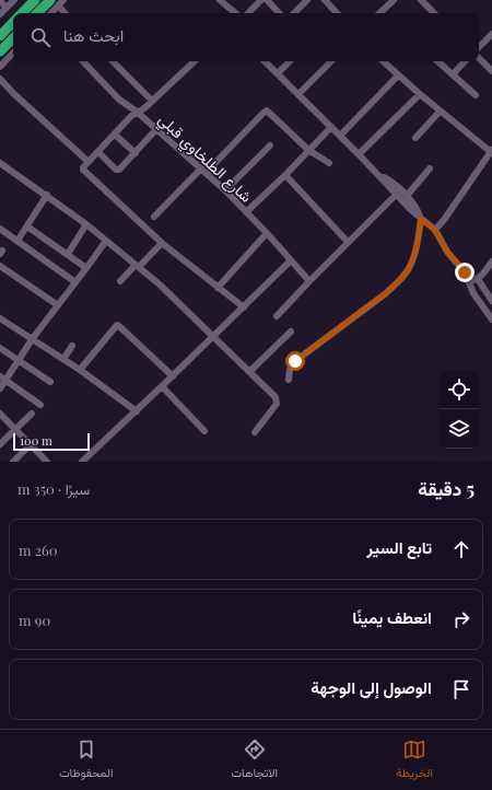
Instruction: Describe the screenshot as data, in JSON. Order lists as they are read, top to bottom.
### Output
{
  "streets": {
    "street": ["شارع الطلخاوي قبلي"]
  },
  "scale_bar": "100 m",
  "page": {
    "search": "ابحث هنا",
    "scale": "100 m",
    "heading": ["5 دقيقة", "سيرًا · 350 m"],
    "list": [
      ["تابع السير", "260 m"],
      ["انعطف يمينًا", "90 m"],
      "الوصول إلى الوجهة"
    ],
    "nav": ["الخريطة", "الاتجاهات", "المحفوظات"]
  }
}
